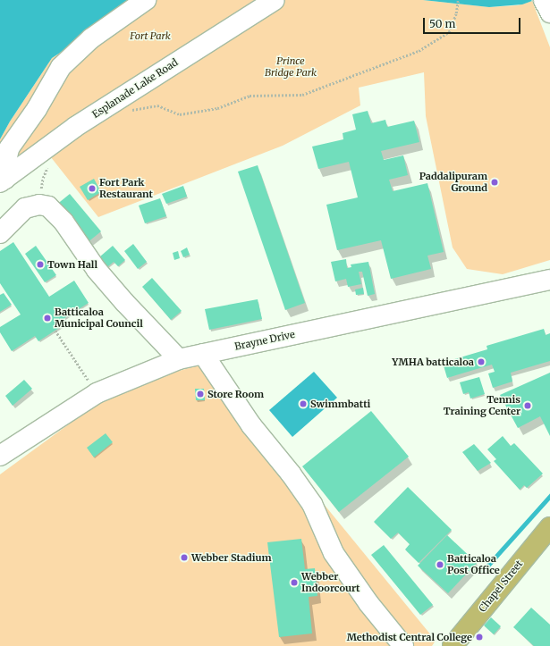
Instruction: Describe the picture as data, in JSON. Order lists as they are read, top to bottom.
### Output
{
  "streets": {
    "main road": ["Chapel Street"],
    "street": ["Esplanade Lake Road", "Brayne Drive"]
  },
  "parks": ["Fort Park", "Prince Bridge Park"],
  "places": [
    "Paddalipuram Ground",
    "Fort Park Restaurant",
    "Town Hall",
    "Batticaloa Municipal Council",
    "YMHA batticaloa",
    "Store Room",
    "Swimmbatti",
    "Tennis Training Center",
    "Webber Stadium",
    "Batticaloa Post Office",
    "Webber Indoorcourt",
    "Methodist Central College"
  ],
  "scale_bar": "50 m"
}
